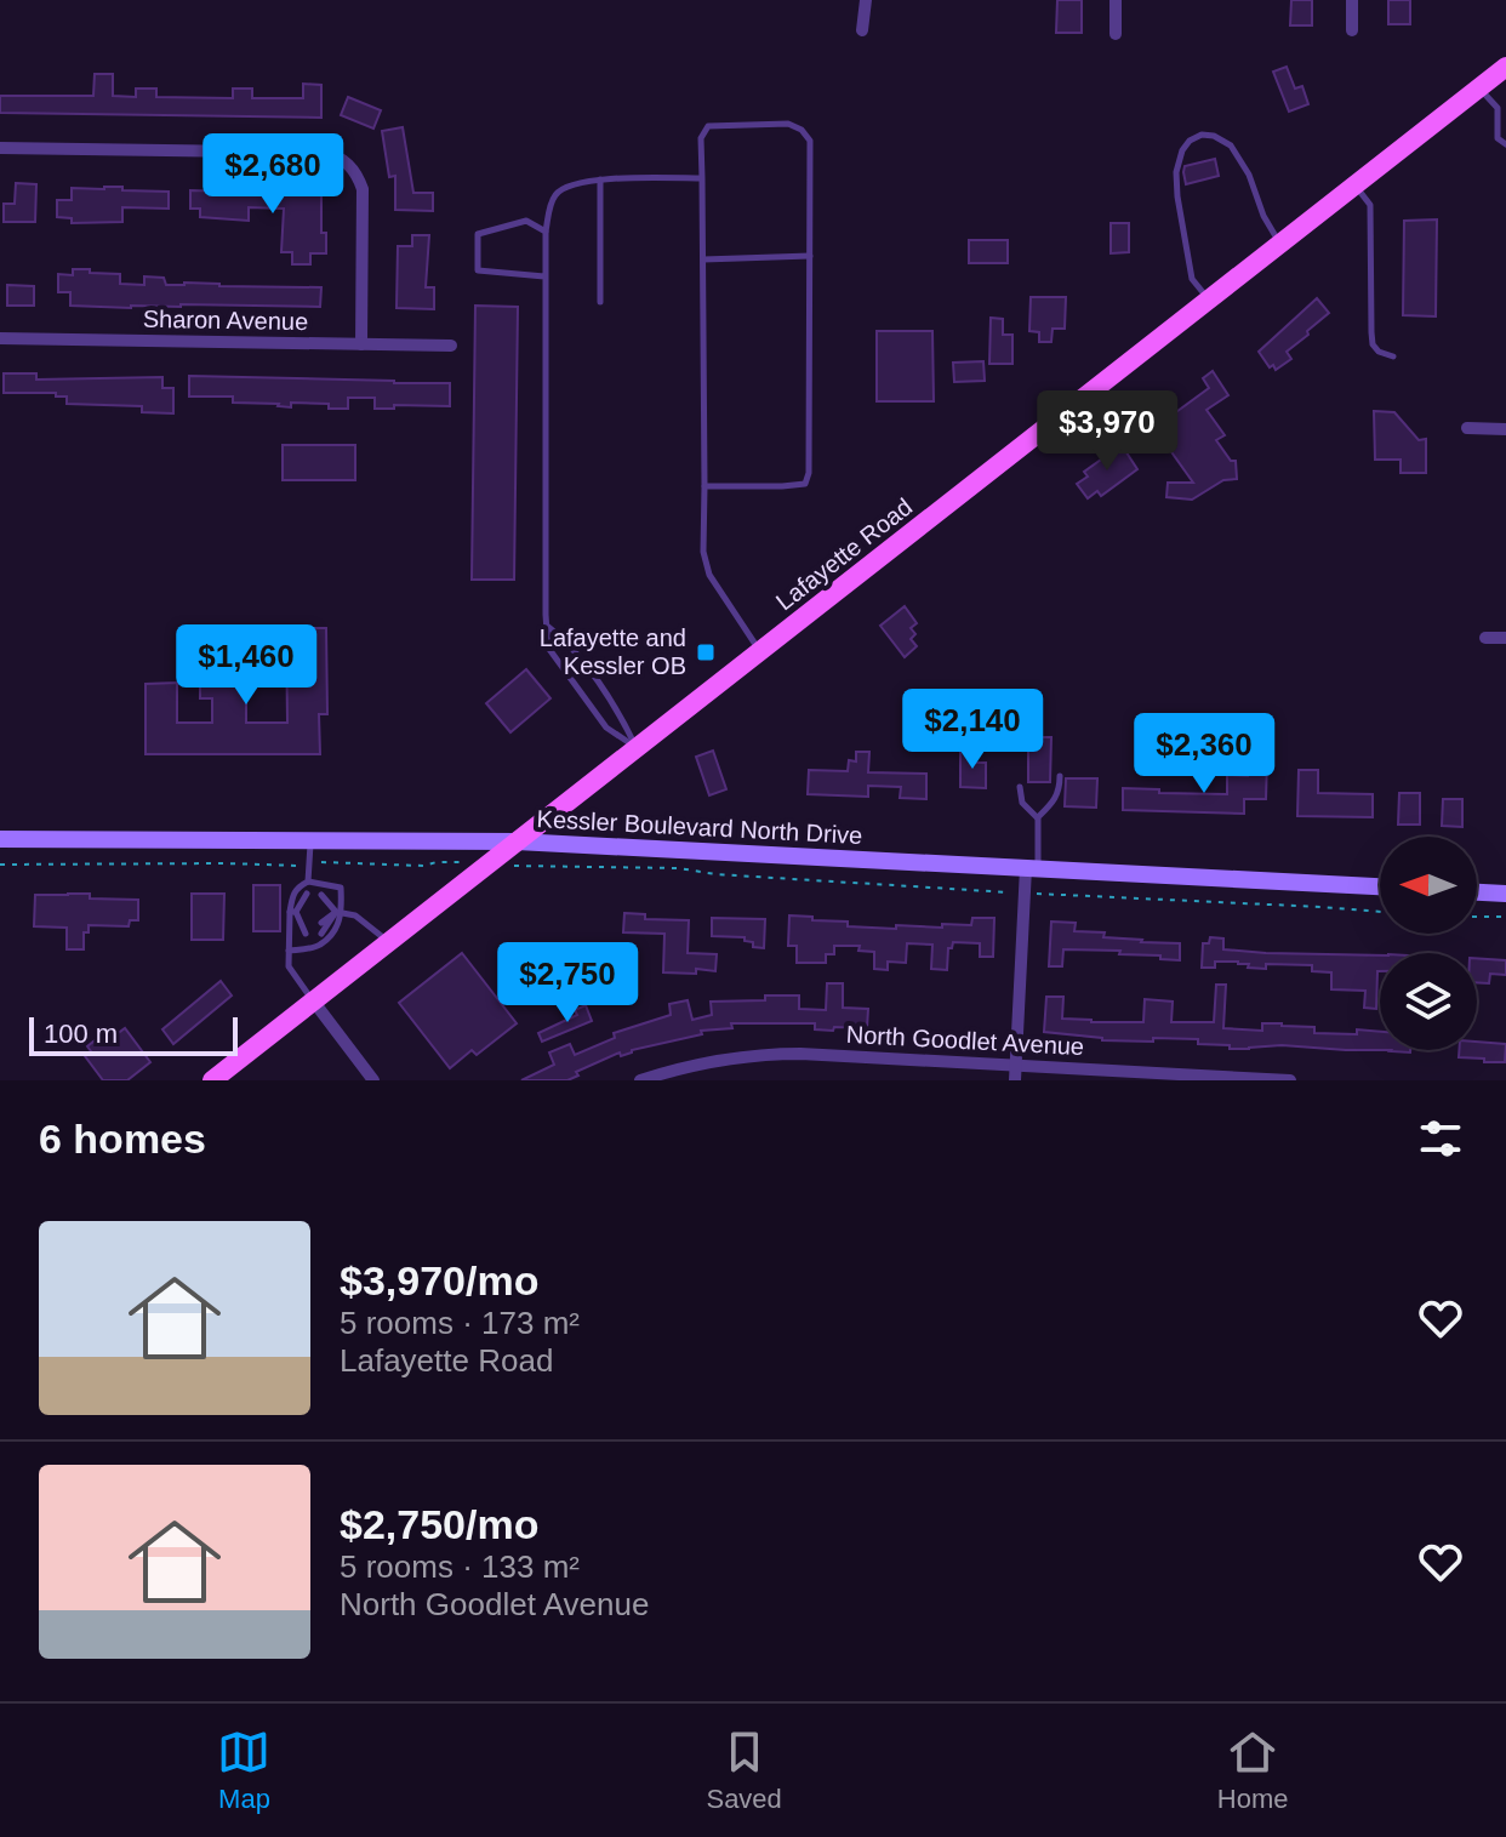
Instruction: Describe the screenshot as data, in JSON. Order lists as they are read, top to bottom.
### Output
{
  "streets": {
    "main road": ["Lafayette Road", "Kessler Boulevard North Drive"],
    "street": ["Sharon Avenue", "North Goodlet Avenue"]
  },
  "crossings": [
    ["Lafayette Road", "Kessler Boulevard North Drive"]
  ],
  "places": {
    "transit": ["Lafayette and Kessler OB"]
  },
  "scale_bar": "100 m",
  "north": "left",
  "page": {
    "price": [
      "$2,680",
      "$3,970",
      "$1,460",
      "$2,140",
      "$2,360",
      "$2,750"
    ],
    "scale": "100 m",
    "heading": "6 homes",
    "list": [
      {
        "name": "$3,970/mo",
        "note": "5 rooms · 173 m² · Lafayette Road"
      },
      {
        "name": "$2,750/mo",
        "note": "5 rooms · 133 m² · North Goodlet Avenue"
      }
    ],
    "tabs": ["Map", "Saved", "Home"]
  }
}
